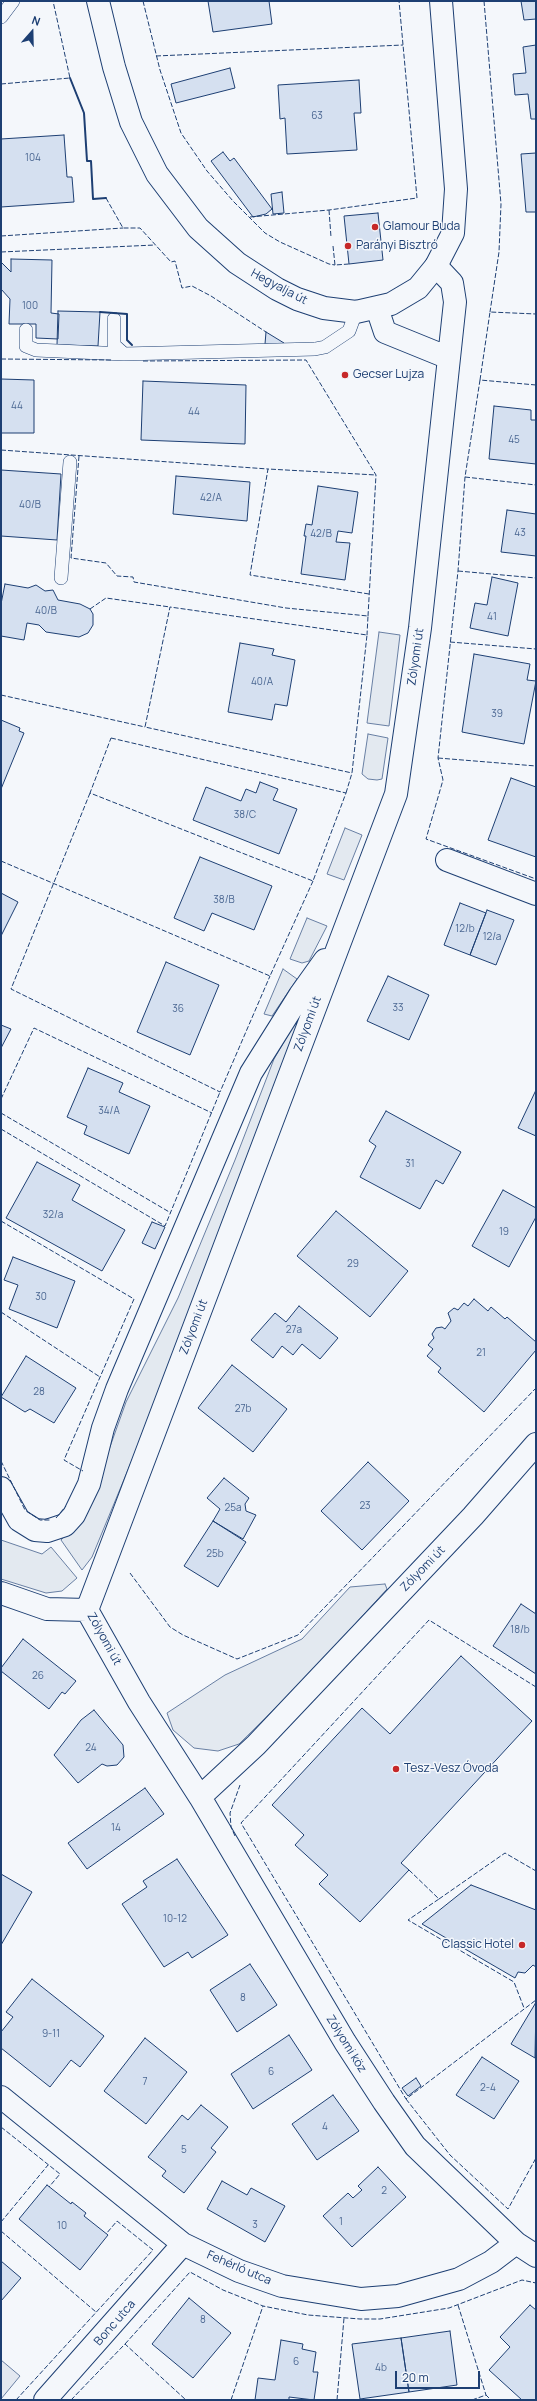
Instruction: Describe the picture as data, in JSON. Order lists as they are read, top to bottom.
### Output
{
  "streets": {
    "street": [
      "Hegyalja út",
      "Zólyomi út",
      "Zólyomi köz",
      "Fehérló utca",
      "Bonc utca"
    ]
  },
  "crossings": [
    ["Hegyalja út", "Zólyomi út"],
    ["Zólyomi út", "Zólyomi köz"],
    ["Zólyomi köz", "Fehérló utca"],
    ["Fehérló utca", "Bonc utca"]
  ],
  "places": [
    "Glamour Buda",
    "Parányi Bisztró",
    "Gecser Lujza",
    "Tesz-Vesz Óvoda",
    "Classic Hotel"
  ],
  "house_numbers": [
    "63",
    "104",
    "100",
    "44",
    "44",
    "45",
    "42/A",
    "40/B",
    "43",
    "42/B",
    "40/B",
    "41",
    "40/A",
    "39",
    "38/C",
    "38/B",
    "12/b",
    "12/a",
    "33",
    "36",
    "34/A",
    "31",
    "32/a",
    "19",
    "29",
    "30",
    "27a",
    "21",
    "28",
    "27b",
    "23",
    "25a",
    "25b",
    "18/b",
    "26",
    "24",
    "14",
    "10-12",
    "8",
    "9-11",
    "6",
    "7",
    "2-4",
    "4",
    "5",
    "2",
    "1",
    "3",
    "10",
    "8",
    "6",
    "4b"
  ],
  "scale_bar": "20 m",
  "north": "top"
}
